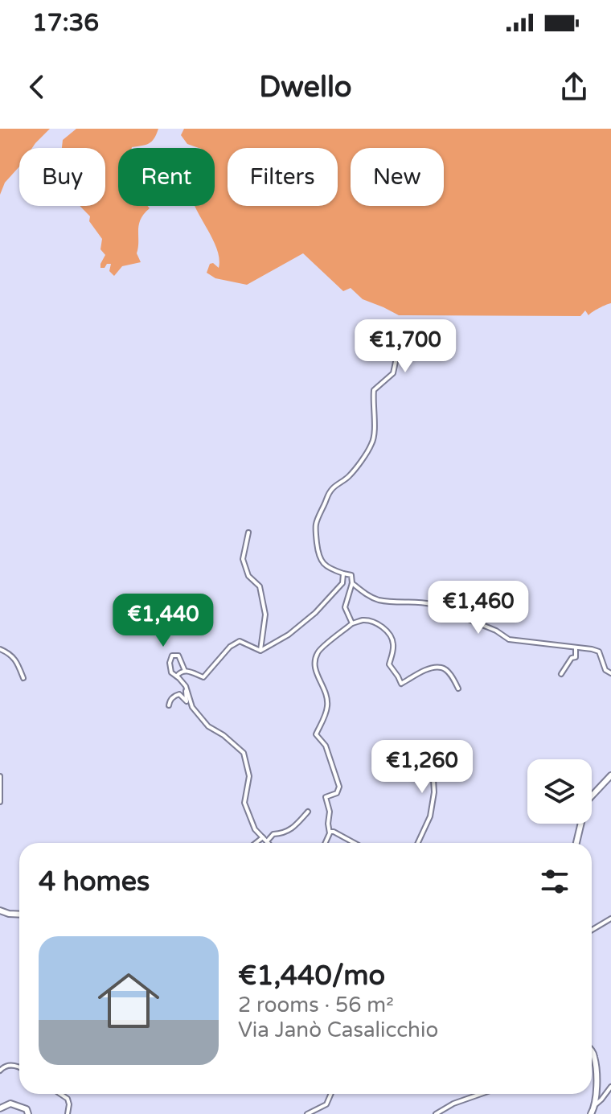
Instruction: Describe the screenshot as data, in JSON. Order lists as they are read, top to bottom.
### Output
{
  "page": {
    "status": "17:36",
    "header": "Dwello",
    "chip": [
      "Buy",
      "Rent",
      "Filters",
      "New"
    ],
    "price": [
      "€1,700",
      "€1,460",
      "€1,440",
      "€1,260"
    ],
    "heading": "4 homes",
    "list": [
      {
        "name": "€1,440/mo",
        "note": "2 rooms · 56 m² · Via Janò Casalicchio"
      }
    ]
  }
}
